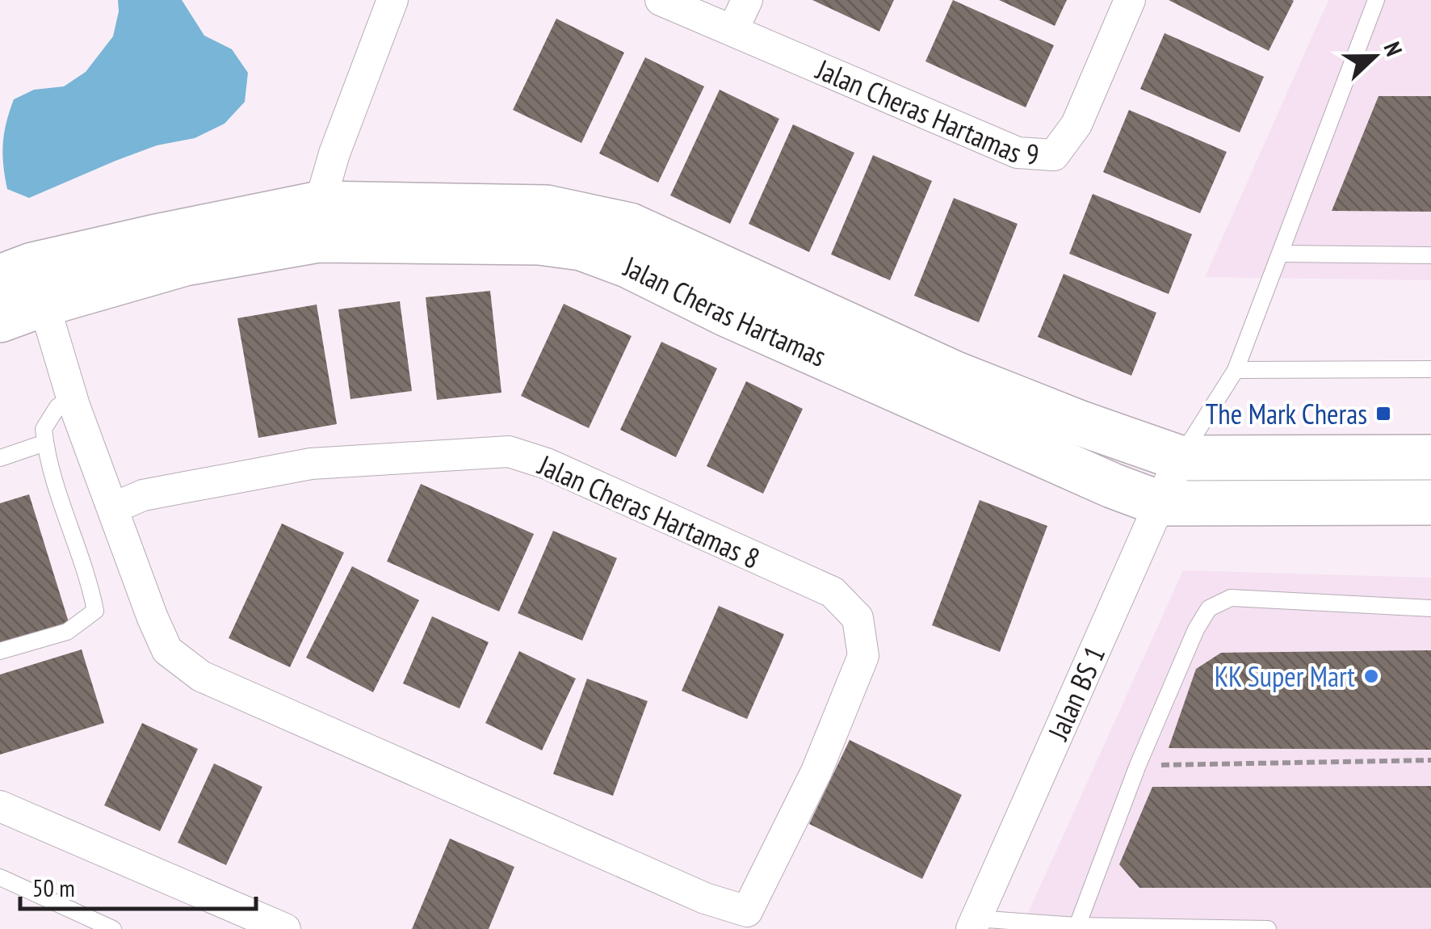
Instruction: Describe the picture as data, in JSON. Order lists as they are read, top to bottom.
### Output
{
  "streets": {
    "street": [
      "Jalan Cheras Hartamas 9",
      "Jalan Cheras Hartamas",
      "Jalan Cheras Hartamas 8",
      "Jalan BS 1"
    ]
  },
  "crossings": [
    ["Jalan Cheras Hartamas", "Jalan Cheras Hartamas 8"],
    ["Jalan Cheras Hartamas", "Jalan BS 1"]
  ],
  "places": {
    "transit": ["The Mark Cheras"],
    "other": ["KK Super Mart"]
  },
  "scale_bar": "50 m",
  "north": "right"
}
